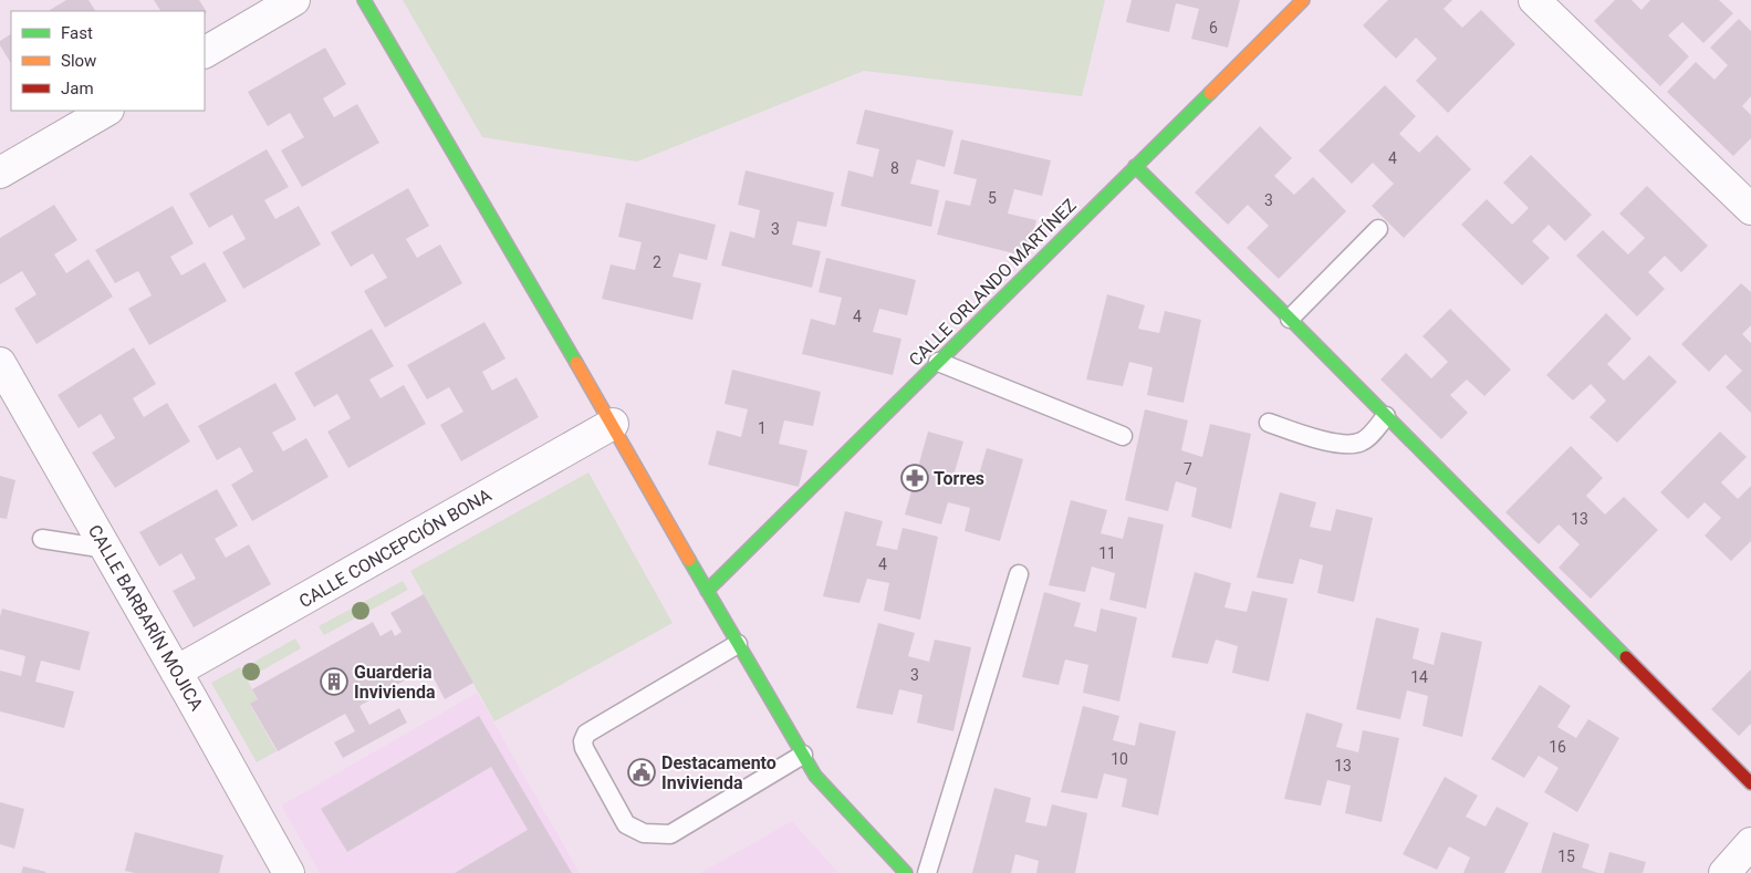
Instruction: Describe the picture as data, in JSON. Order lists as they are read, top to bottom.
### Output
{
  "streets": {
    "street": ["CALLE ORLANDO MARTÍNEZ", "CALLE CONCEPCIÓN BONA", "CALLE BARBARÍN MOJICA"]
  },
  "crossings": [
    ["CALLE CONCEPCIÓN BONA", "CALLE BARBARÍN MOJICA"]
  ],
  "places": {
    "pharmacy": ["Torres"],
    "building": ["Guarderia Invivienda"],
    "public building": ["Destacamento Invivienda"]
  },
  "house_numbers": [
    "6",
    "4",
    "8",
    "5",
    "3",
    "3",
    "2",
    "4",
    "1",
    "7",
    "13",
    "11",
    "4",
    "3",
    "14",
    "16",
    "10",
    "13",
    "15"
  ],
  "legend": ["Fast", "Slow", "Jam"]
}
